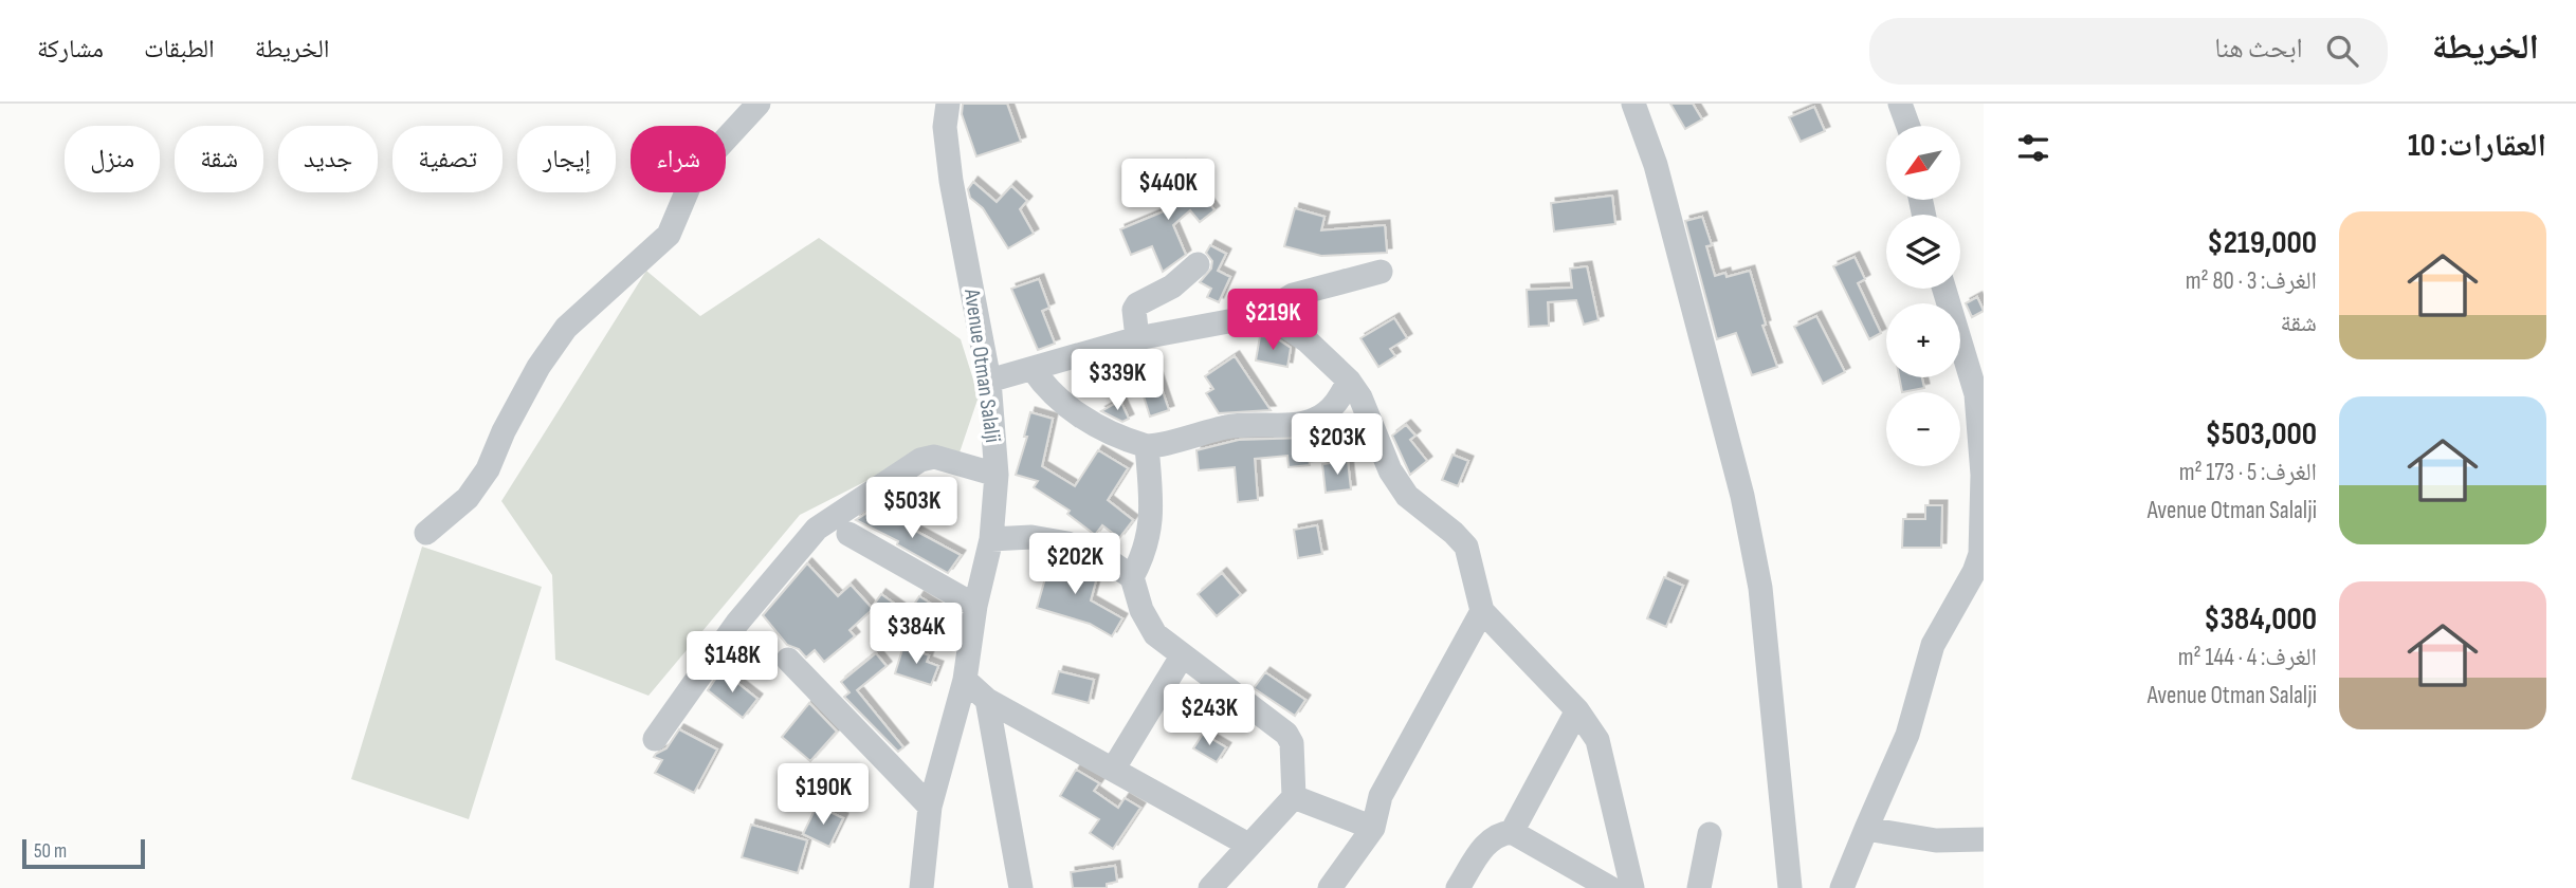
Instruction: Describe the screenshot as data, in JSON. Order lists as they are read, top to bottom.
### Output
{
  "streets": {
    "street": ["Avenue Otman Salalji"]
  },
  "scale_bar": "50 m",
  "north": "bottom left",
  "page": {
    "header": "الخريطة",
    "search": "ابحث هنا",
    "nav": ["الخريطة", "الطبقات", "مشاركة"],
    "heading": "العقارات: 10",
    "map_buttons": ["+", "−"],
    "chip": [
      "شراء",
      "إيجار",
      "تصفية",
      "جديد",
      "شقة",
      "منزل"
    ],
    "price": [
      "$440K",
      "$219K",
      "$339K",
      "$203K",
      "$503K",
      "$202K",
      "$384K",
      "$148K",
      "$243K",
      "$190K"
    ],
    "list": [
      {
        "name": "$219,000",
        "note": "الغرف: 3 · 80 m² · شقة"
      },
      {
        "name": "$503,000",
        "note": "الغرف: 5 · 173 m² · Avenue Otman Salalji"
      },
      {
        "name": "$384,000",
        "note": "الغرف: 4 · 144 m² · Avenue Otman Salalji"
      }
    ],
    "scale": "50 m"
  }
}
